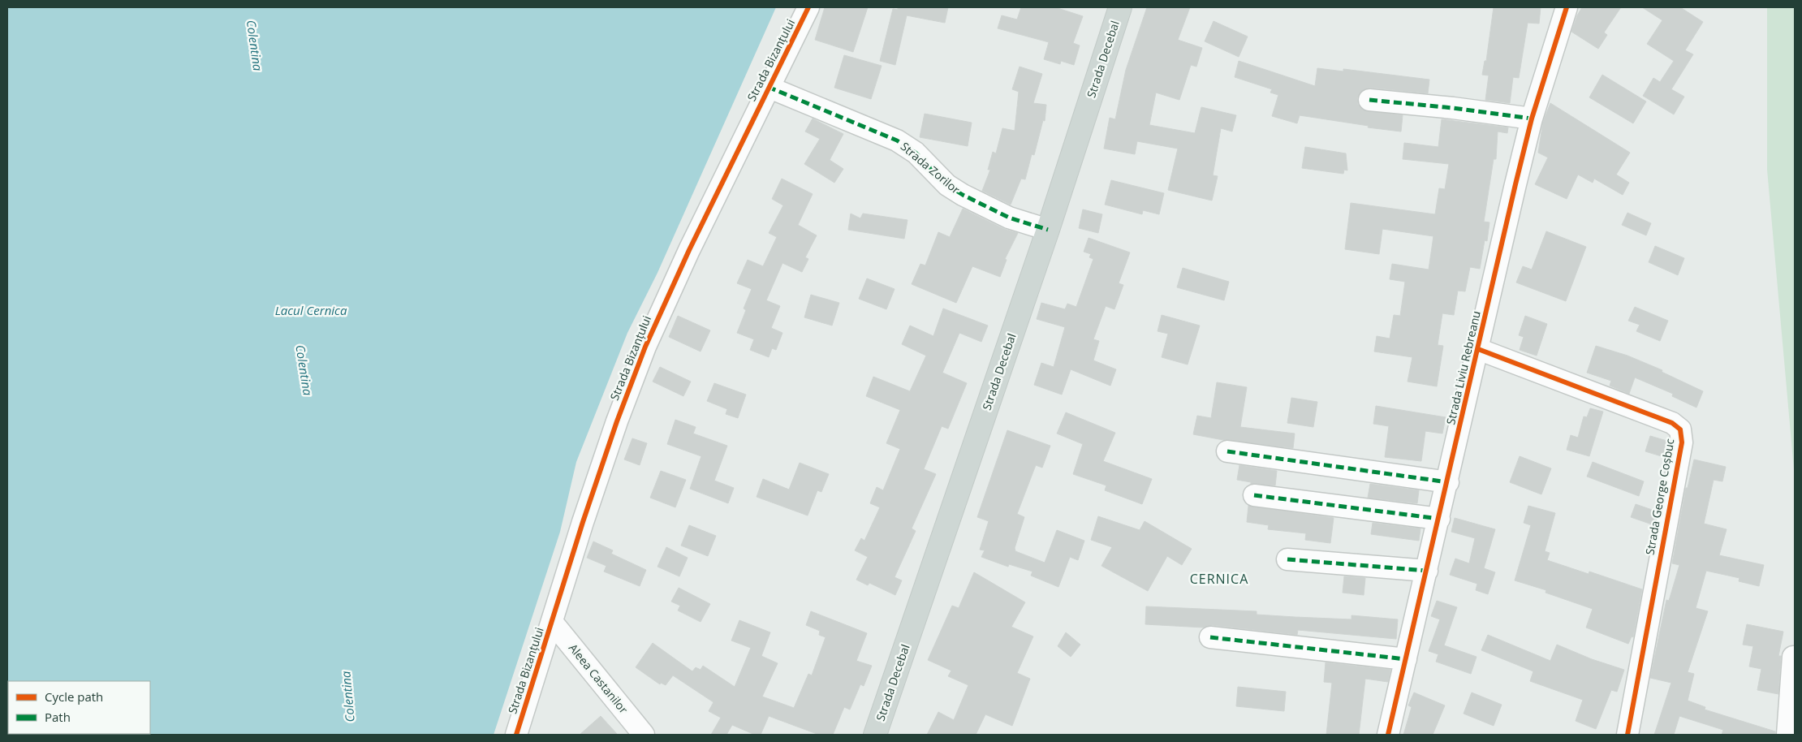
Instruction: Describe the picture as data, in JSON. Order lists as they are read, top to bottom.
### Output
{
  "streets": {
    "main road": ["Strada Decebal"],
    "street": [
      "Strada Bizanțului",
      "Strada Zorilor",
      "Strada Liviu Rebreanu",
      "Strada George Coșbuc",
      "Aleea Castanilor"
    ]
  },
  "crossings": [
    ["Strada Decebal", "Strada Zorilor"],
    ["Strada Bizanțului", "Strada Zorilor"],
    ["Strada Bizanțului", "Aleea Castanilor"],
    ["Strada Liviu Rebreanu", "Strada George Coșbuc"]
  ],
  "districts": ["CERNICA"],
  "water": ["Colentina", "Lacul Cernica"],
  "legend": ["Cycle path", "Path"]
}
